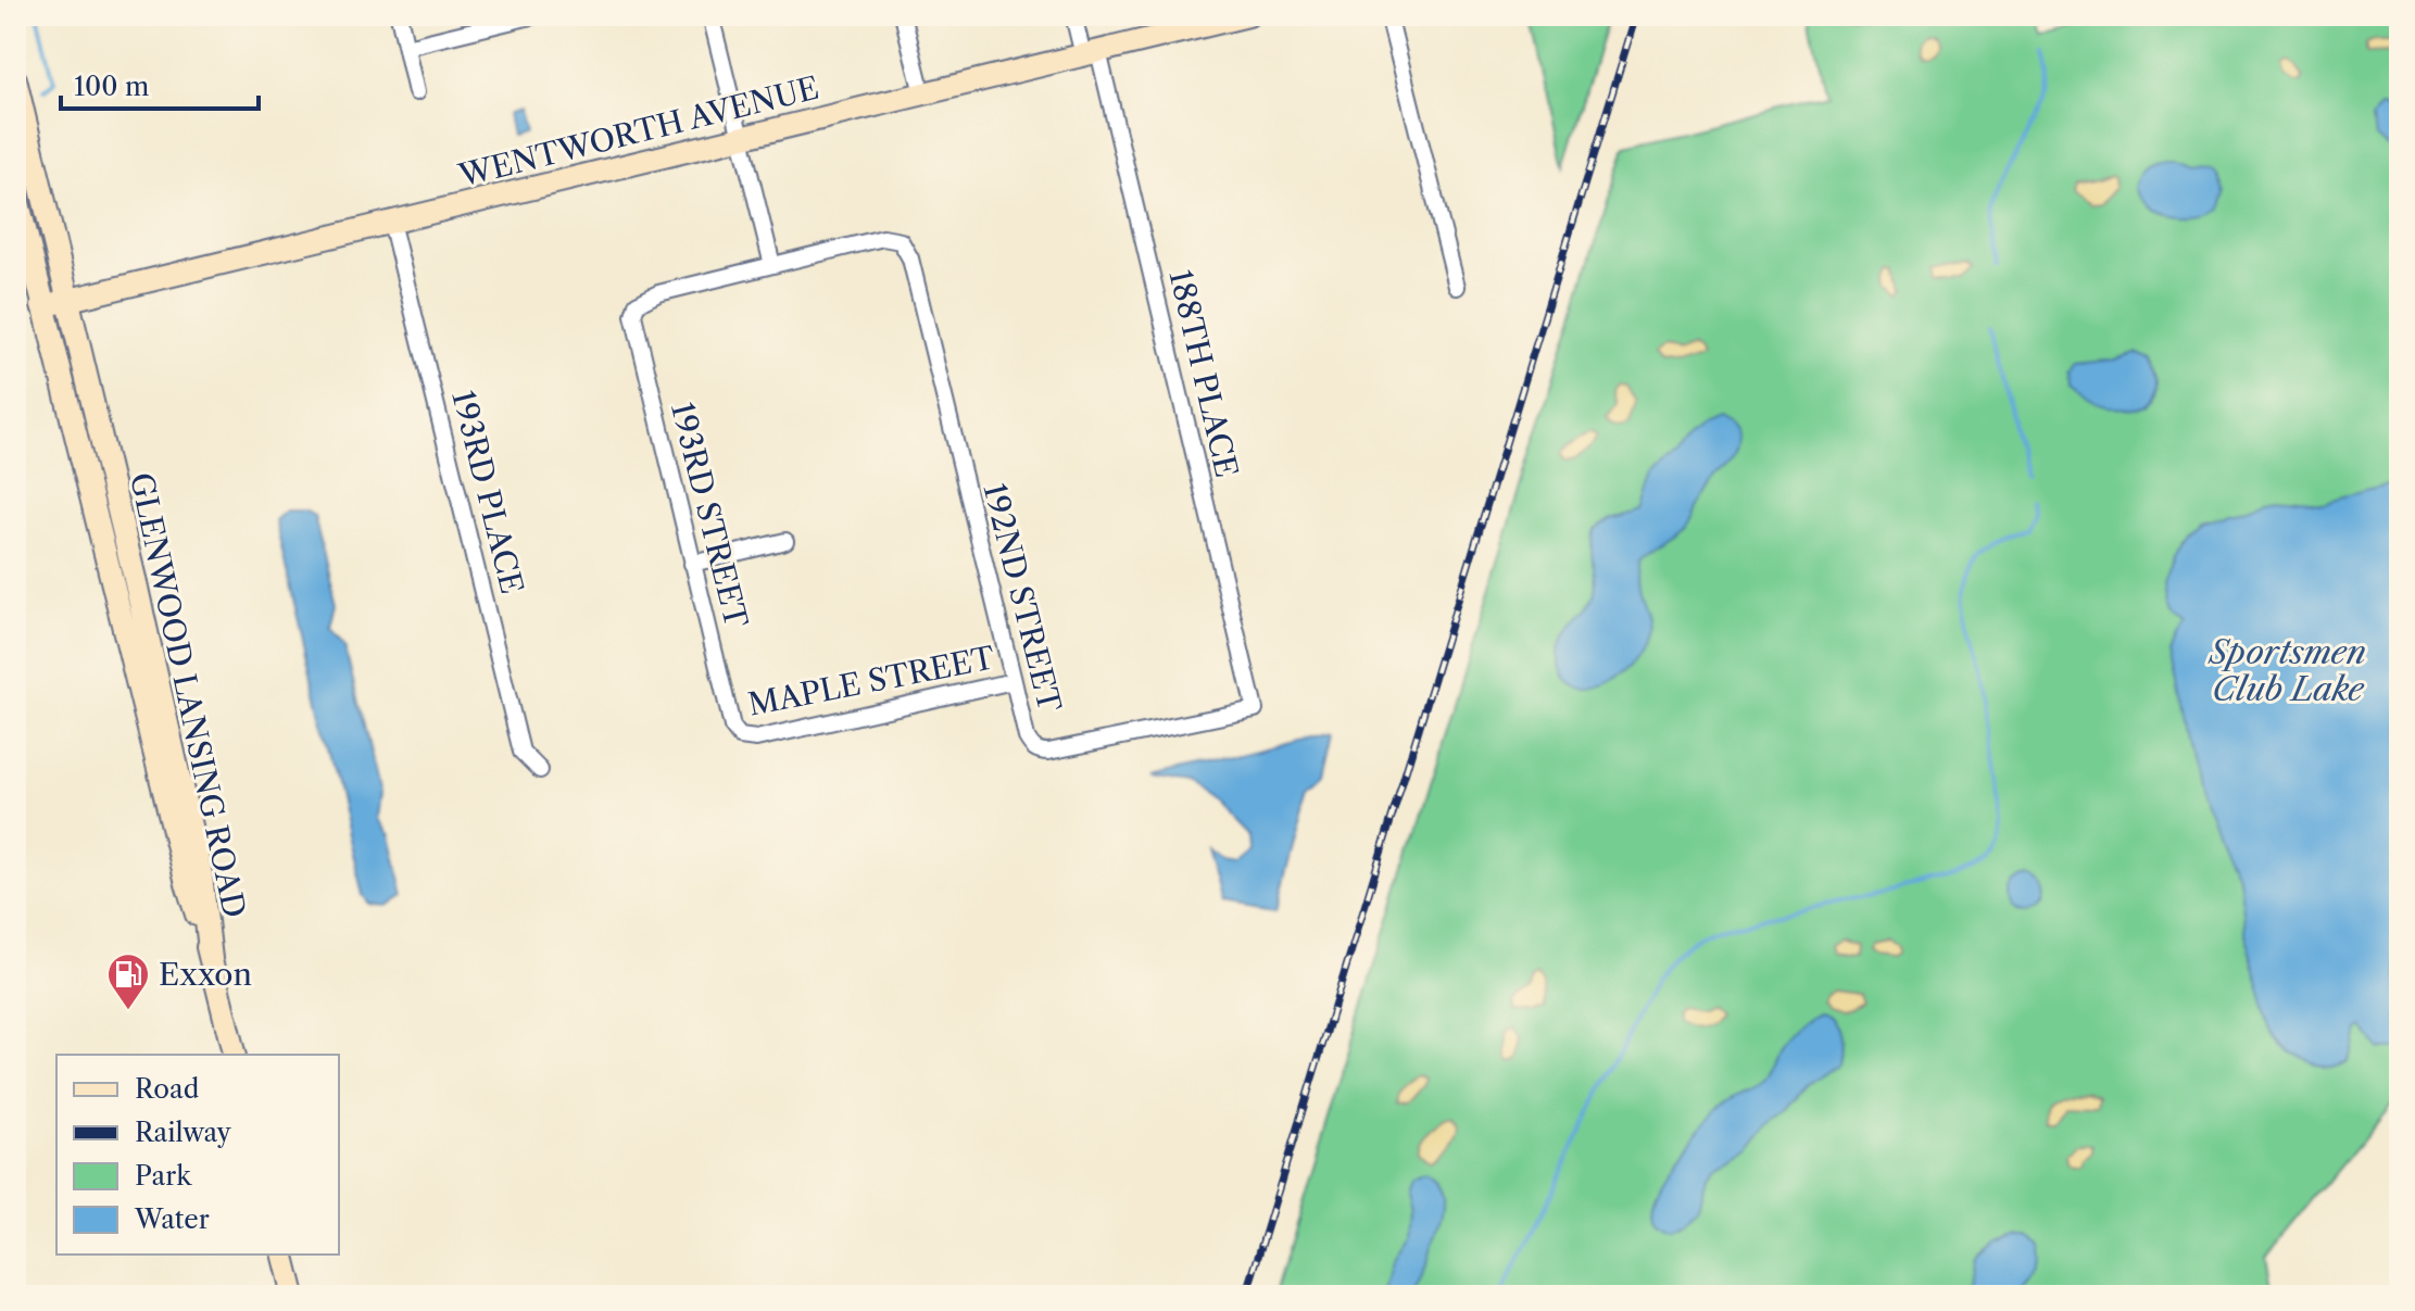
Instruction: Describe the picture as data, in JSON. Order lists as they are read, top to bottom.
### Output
{
  "streets": {
    "main road": ["WENTWORTH AVENUE", "GLENWOOD LANSING ROAD"],
    "street": [
      "188TH PLACE",
      "193RD PLACE",
      "193RD STREET",
      "192ND STREET",
      "MAPLE STREET"
    ]
  },
  "crossings": [
    ["WENTWORTH AVENUE", "188TH PLACE"],
    ["WENTWORTH AVENUE", "193RD PLACE"],
    ["WENTWORTH AVENUE", "GLENWOOD LANSING ROAD"],
    ["188TH PLACE", "192ND STREET"],
    ["193RD STREET", "192ND STREET"],
    ["193RD STREET", "MAPLE STREET"],
    ["192ND STREET", "MAPLE STREET"]
  ],
  "water": ["Sportsmen Club Lake"],
  "places": {
    "fuel station": ["Exxon"]
  },
  "legend": [
    "Road",
    "Railway",
    "Park",
    "Water"
  ],
  "scale_bar": "100 m"
}
